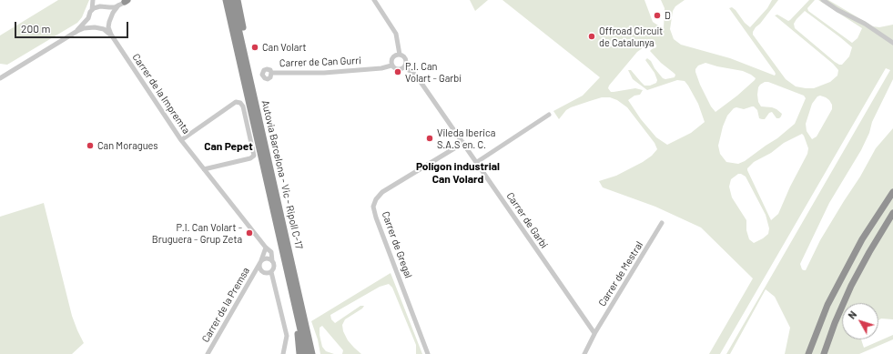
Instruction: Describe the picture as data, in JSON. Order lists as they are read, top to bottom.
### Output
{
  "streets": {
    "highway": ["Autovia Barcelona - Vic - Ripoll C-17"],
    "street": [
      "Carrer de Can Gurri",
      "Carrer de la Impremta",
      "Carrer de Garbí",
      "Carrer de Gregal",
      "Carrer de Mestral",
      "Carrer de la Premsa"
    ]
  },
  "crossings": [
    ["Carrer de Can Gurri", "Carrer de Garbí"],
    ["Carrer de la Impremta", "Carrer de la Premsa"],
    ["Carrer de Garbí", "Carrer de Gregal"],
    ["Carrer de Garbí", "Carrer de Mestral"]
  ],
  "districts": ["Can Pepet", "Polígon industrial Can Volard"],
  "places": [
    "D",
    "Offroad Circuit de Catalunya",
    "Can Volart",
    "P.I. Can Volart - Garbí",
    "Vileda Iberica S.A.S en. C.",
    "Can Moragues",
    "P.I. Can Volart - Bruguera - Grup Zeta"
  ],
  "scale_bar": "200 m",
  "north": "top left"
}
